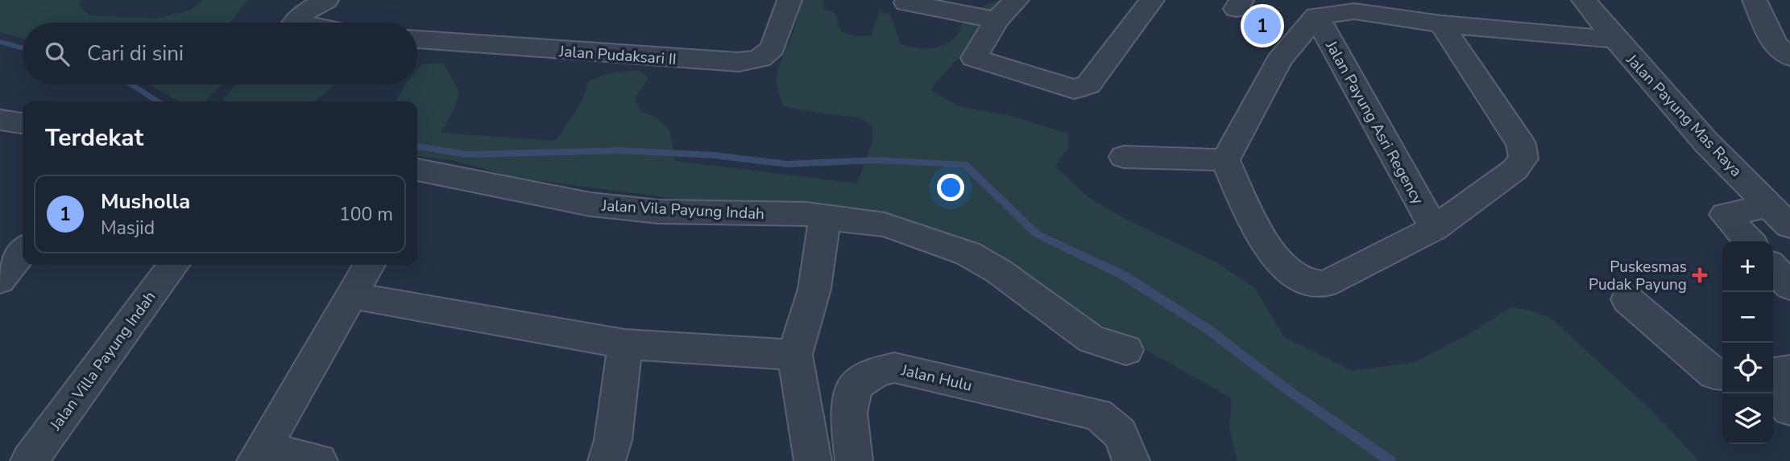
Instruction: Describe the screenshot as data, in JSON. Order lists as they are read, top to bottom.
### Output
{
  "streets": {
    "street": [
      "Jalan Pudaksari II",
      "Jalan Payung Mas Raya",
      "Jalan Payung Asri Regency",
      "Jalan Vila Payung Indah",
      "Jalan Villa Payung Indah",
      "Jalan Hulu"
    ]
  },
  "places": {
    "health": ["Puskesmas Pudak Payung"]
  },
  "page": {
    "pins": "1",
    "search": "Cari di sini",
    "heading": "Terdekat",
    "list": [
      {
        "mark": "1",
        "name": "Musholla",
        "note": "Masjid",
        "value": "100 m"
      }
    ],
    "map_buttons": ["+", "−"]
  }
}
